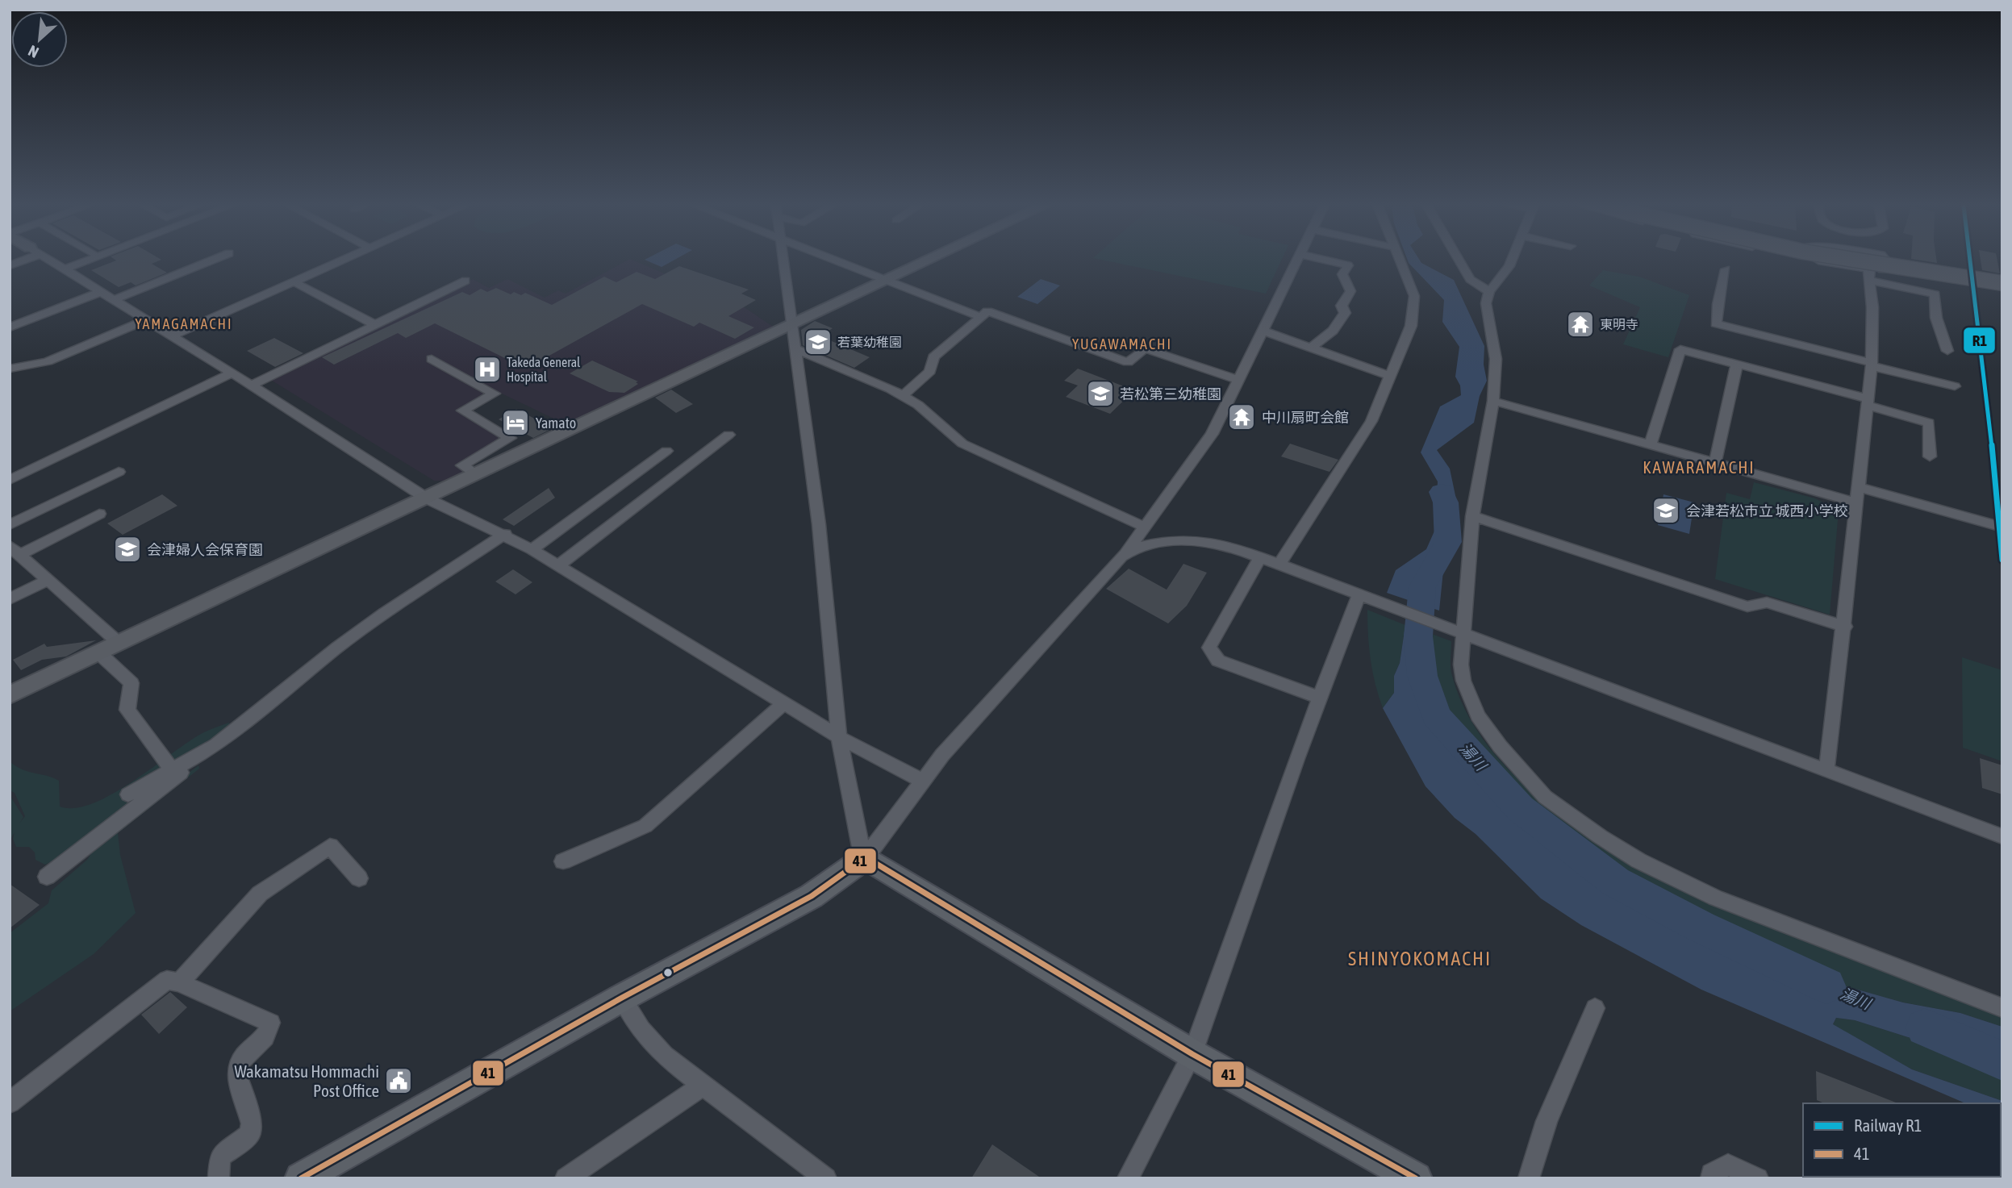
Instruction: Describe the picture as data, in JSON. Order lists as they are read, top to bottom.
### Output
{
  "districts": [
    "YAMAGAMACHI",
    "YUGAWAMACHI",
    "KAWARAMACHI",
    "SHINYOKOMACHI"
  ],
  "water": ["湯川"],
  "places": {
    "temple": ["東明寺", "中川扇町会館"],
    "school or university": [
      "若葉幼稚園",
      "若松第三幼稚園",
      "会津若松市立 城西小学校",
      "会津婦人会保育園"
    ],
    "hospital": ["Takeda General Hospital"],
    "hotel": ["Yamato"],
    "public building": ["Wakamatsu Hommachi Post Office"]
  },
  "lines": ["rail line R1", "transit line 41"],
  "legend": ["Railway R1", "41"],
  "north": "bottom left"
}
